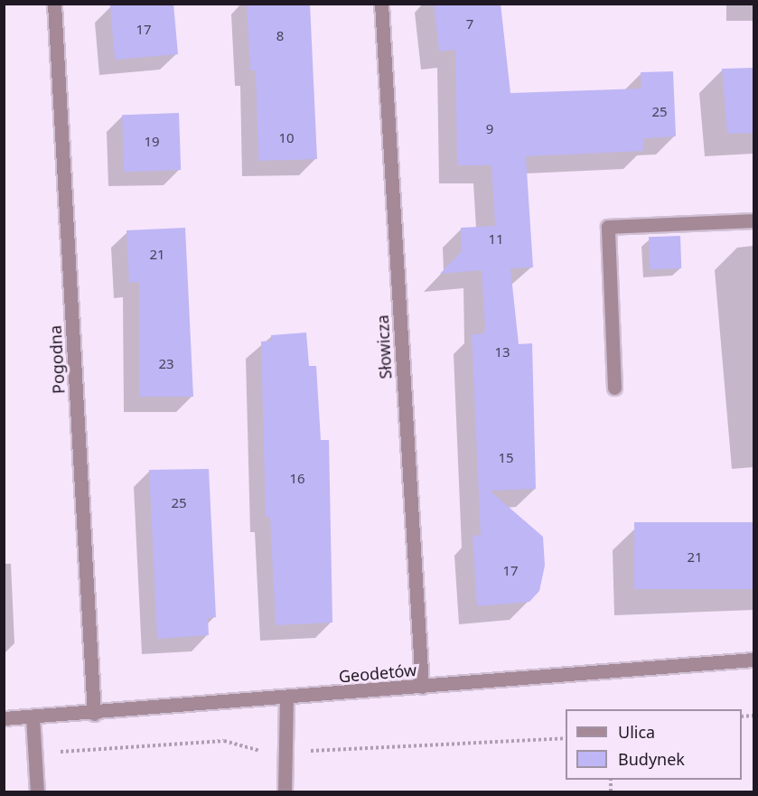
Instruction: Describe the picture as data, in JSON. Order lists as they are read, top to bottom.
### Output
{
  "streets": {
    "street": ["Słowicza", "Pogodna", "Geodetów"]
  },
  "crossings": [
    ["Słowicza", "Geodetów"],
    ["Pogodna", "Geodetów"]
  ],
  "house_numbers": [
    "7",
    "17",
    "8",
    "25",
    "9",
    "10",
    "19",
    "11",
    "21",
    "13",
    "23",
    "15",
    "16",
    "25",
    "21",
    "17"
  ],
  "legend": ["Ulica", "Budynek"]
}
